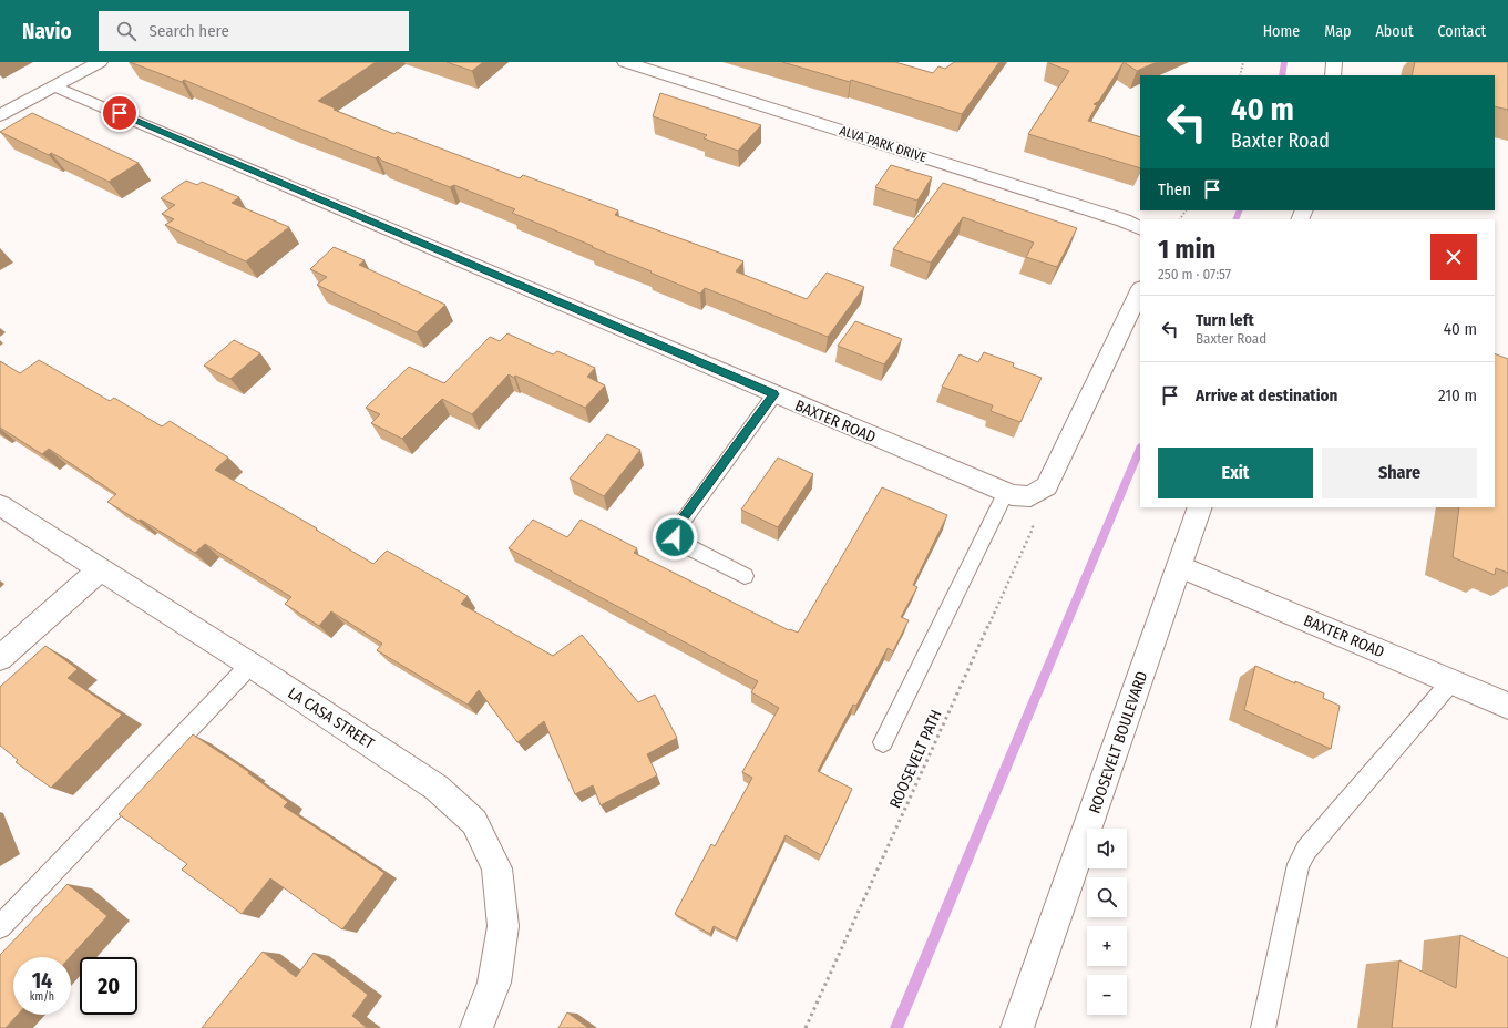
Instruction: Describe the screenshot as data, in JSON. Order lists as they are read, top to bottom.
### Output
{
  "streets": {
    "street": [
      "ALVA PARK DRIVE",
      "BAXTER ROAD",
      "LA CASA STREET",
      "ROOSEVELT BOULEVARD"
    ],
    "path": ["ROOSEVELT PATH"]
  },
  "crossings": [
    ["BAXTER ROAD", "ROOSEVELT BOULEVARD"],
    ["BAXTER ROAD", "ROOSEVELT PATH"]
  ],
  "page": {
    "header": "Navio",
    "search": "Search here",
    "nav": [
      "Home",
      "Map",
      "About",
      "Contact"
    ],
    "turn": ["40 m", "Baxter Road"],
    "then": "Then",
    "heading": ["1 min", "250 m · 07:57"],
    "list": [
      {
        "name": "Turn left",
        "note": "Baxter Road",
        "value": "40 m"
      },
      {
        "name": "Arrive at destination",
        "value": "210 m"
      }
    ],
    "buttons": ["Exit", "Share"],
    "map_buttons": ["+", "−"],
    "speed": "14 km/h",
    "limit": "20"
  }
}
